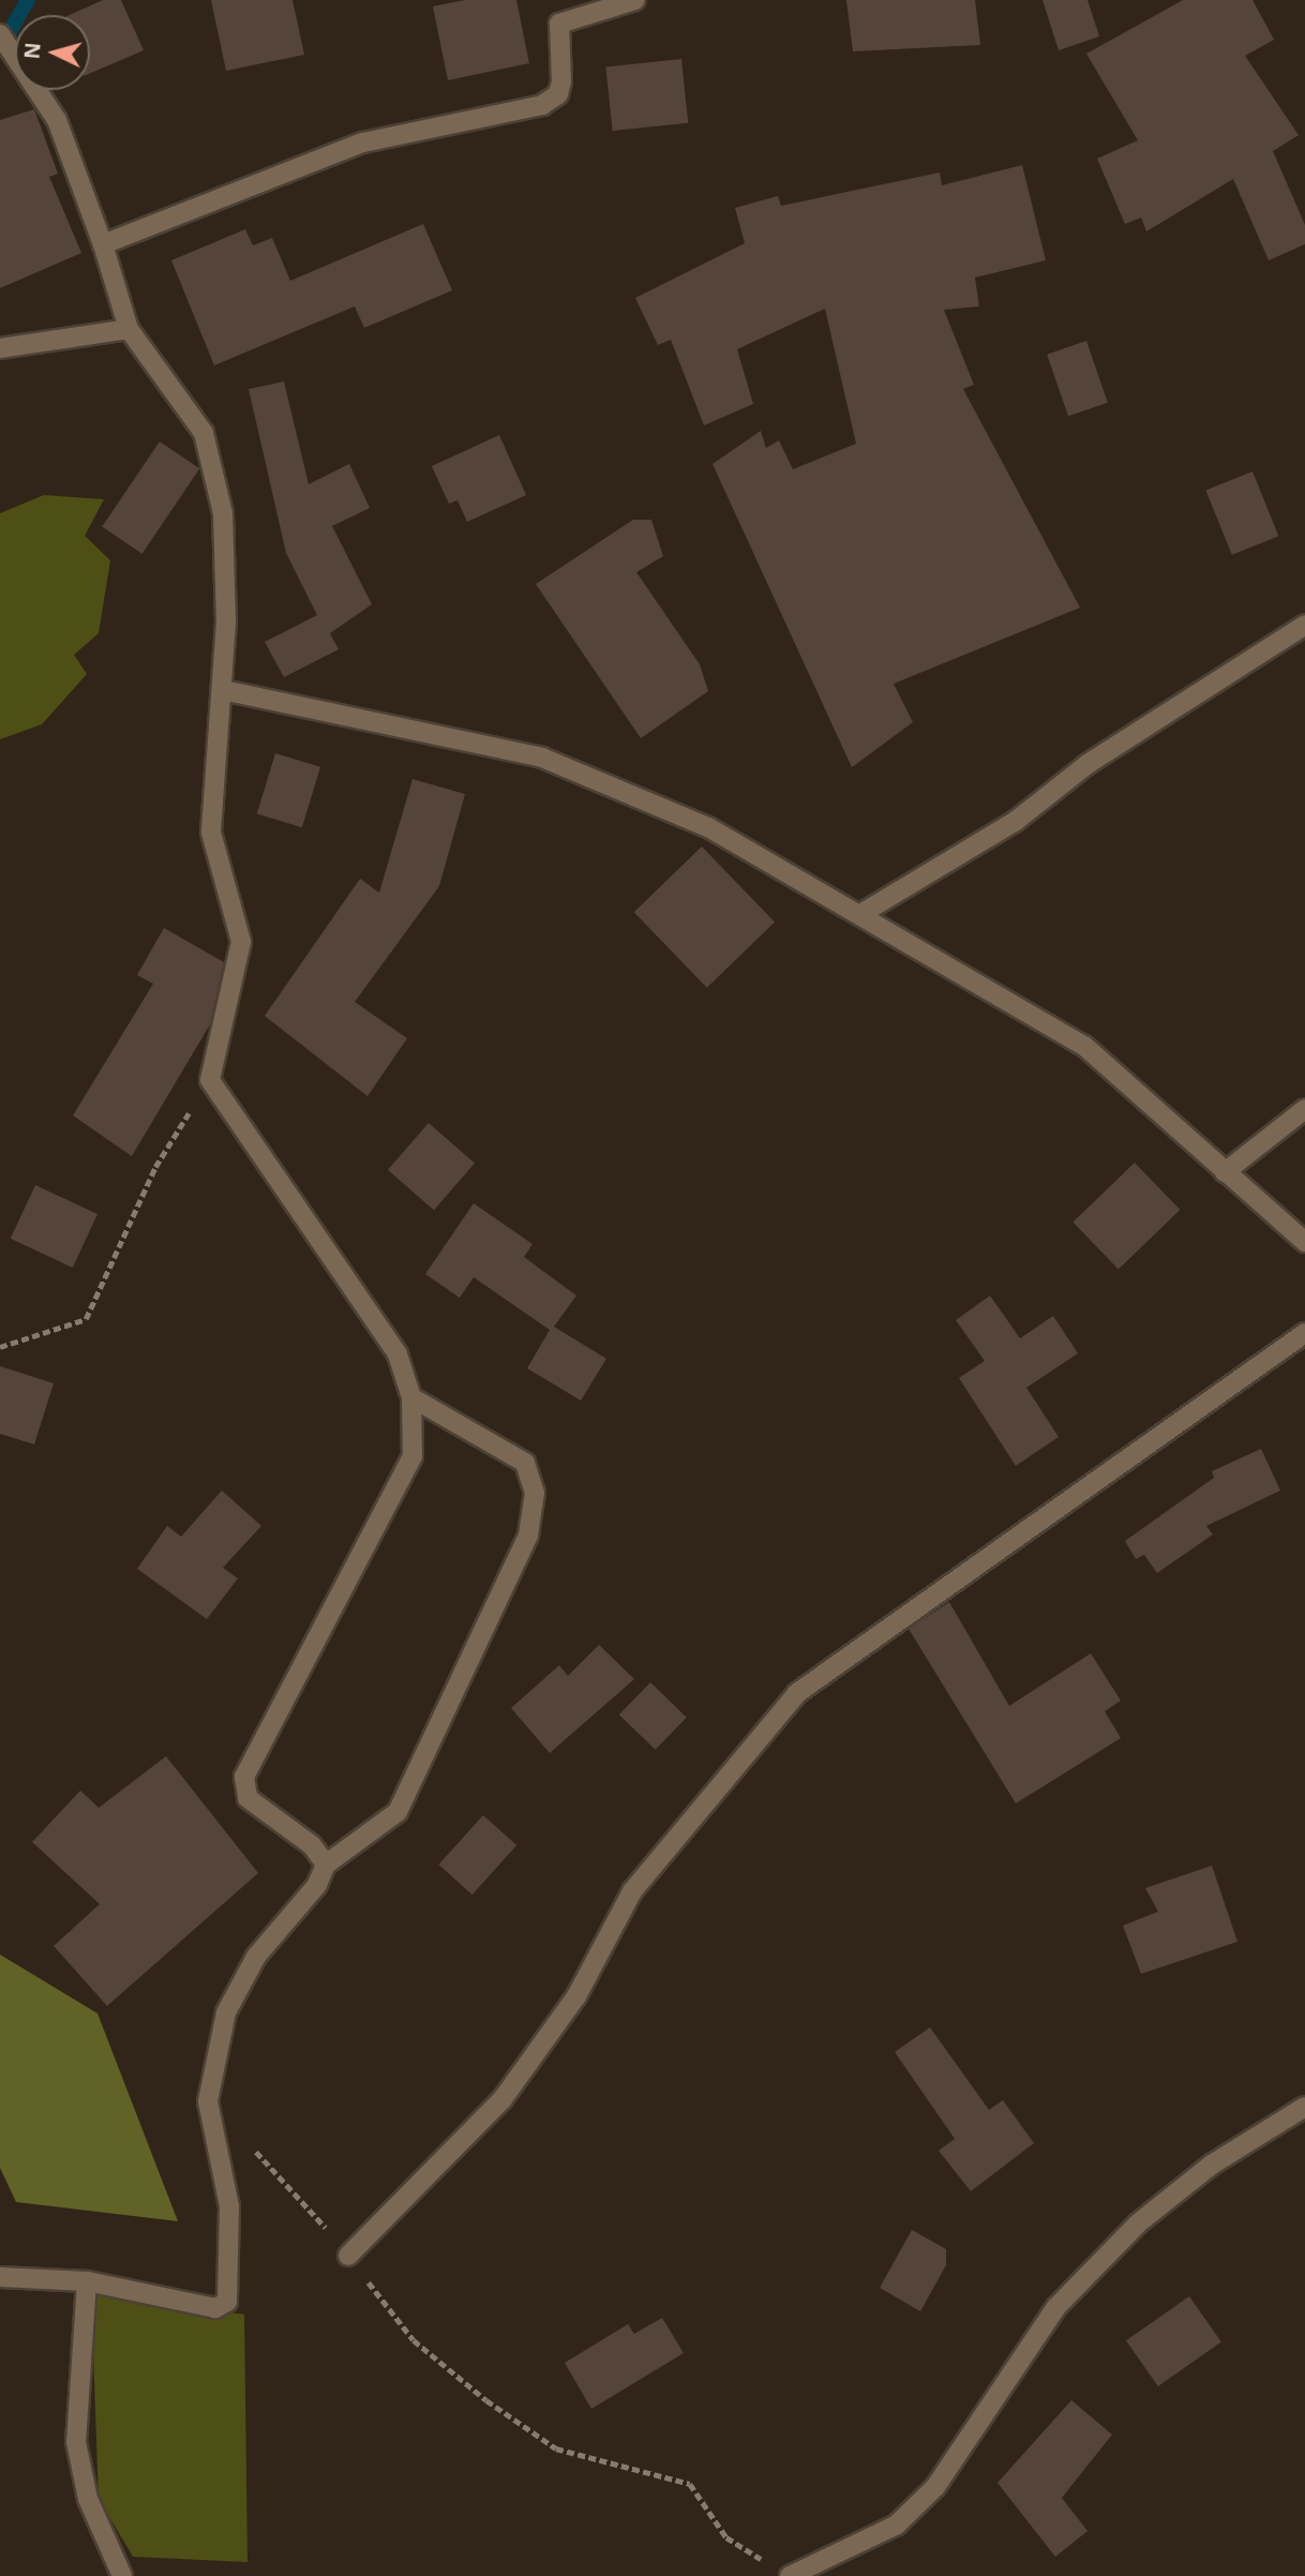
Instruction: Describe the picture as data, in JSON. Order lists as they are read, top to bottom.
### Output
{
  "north": "left"
}
